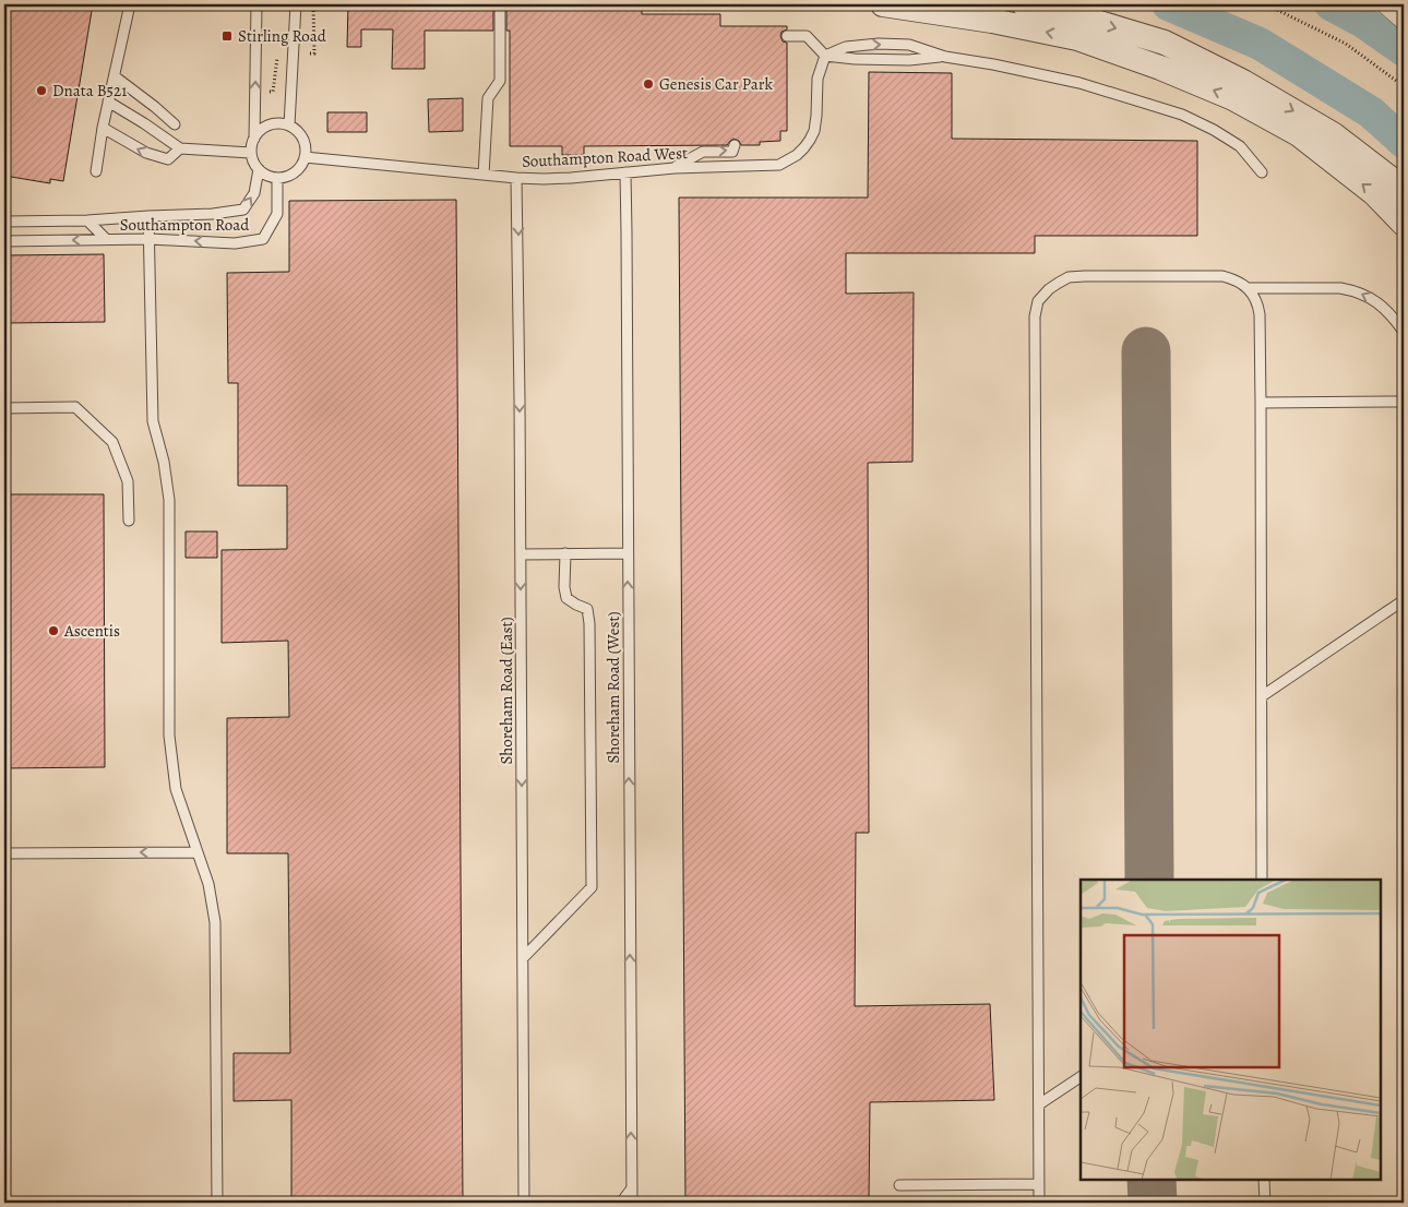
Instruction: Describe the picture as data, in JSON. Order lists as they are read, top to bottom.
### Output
{
  "streets": {
    "lane": [
      "Southampton Road West",
      "Southampton Road",
      "Shoreham Road (West)",
      "Shoreham Road (East)"
    ]
  },
  "crossings": [
    ["Southampton Road West", "Southampton Road"],
    ["Southampton Road West", "Shoreham Road (West)"],
    ["Southampton Road West", "Shoreham Road (East)"]
  ],
  "places": {
    "transit": ["Stirling Road"],
    "other": ["Genesis Car Park", "Dnata B521", "Ascentis"]
  }
}
